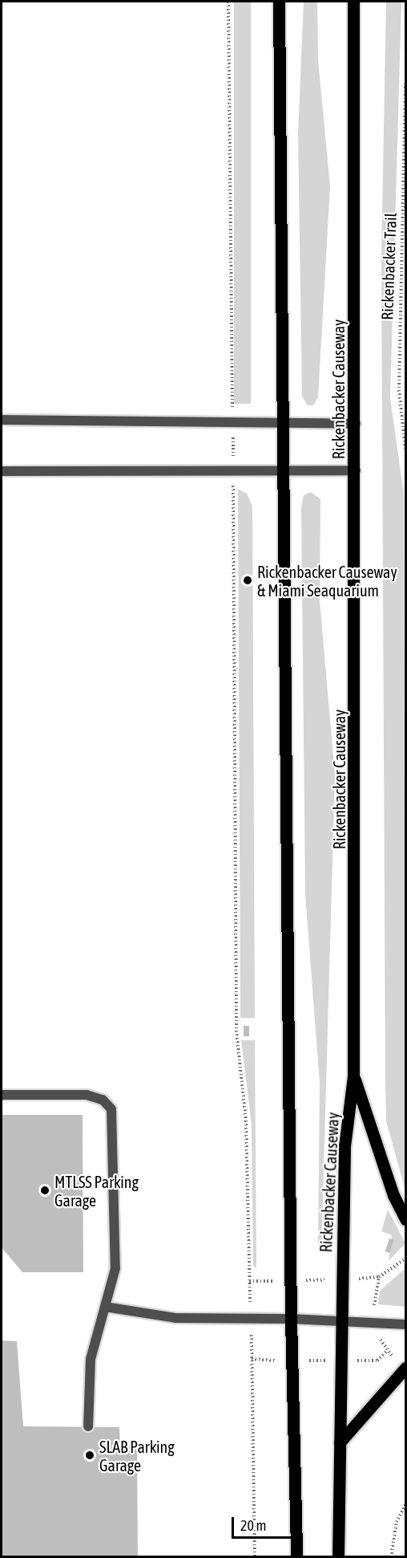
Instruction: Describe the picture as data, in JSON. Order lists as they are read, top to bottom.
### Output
{
  "streets": {
    "main road": ["Rickenbacker Causeway"],
    "path": ["Rickenbacker Trail"]
  },
  "places": ["Rickenbacker Causeway & Miami Seaquarium", "MTLSS Parking Garage", "SLAB Parking Garage"],
  "scale_bar": "20 m"
}
